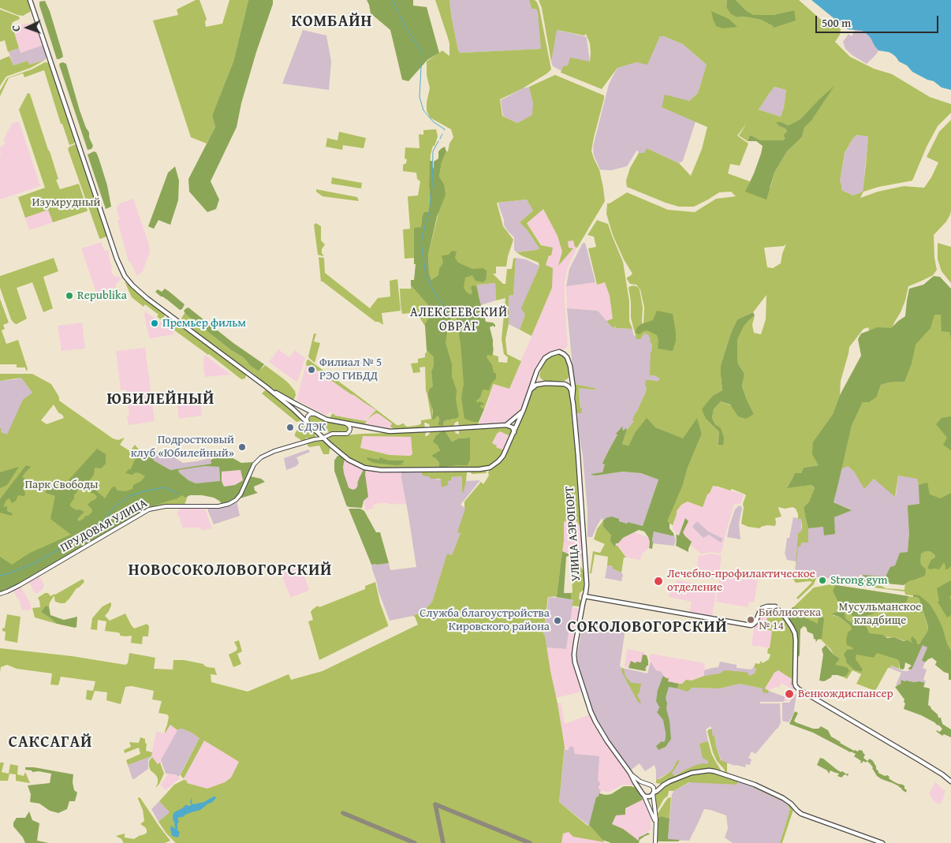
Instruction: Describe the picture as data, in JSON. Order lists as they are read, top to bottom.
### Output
{
  "streets": {
    "main road": ["ПРУДОВАЯ УЛИЦА", "УЛИЦА АЭРОПОРТ"]
  },
  "districts": [
    "КОМБАЙН",
    "АЛЕКСЕЕВСКИЙ ОВРАГ",
    "ЮБИЛЕЙНЫЙ",
    "НОВОСОКОЛОВОГОРСКИЙ",
    "СОКОЛОВОГОРСКИЙ",
    "САКСАГАЙ"
  ],
  "parks": ["Изумрудный", "Парк Свободы", "Мусульманское кладбище"],
  "places": [
    "Republika",
    "Премьер фильм",
    "Филиал № 5 РЭО ГИБДД",
    "СДЭК",
    "Подростковый клуб «Юбилейный»",
    "Strong gym",
    "Лечебно-профилактическое отделение",
    "Библиотека № 14",
    "Служба благоустройства Кировского района",
    "Венкождиспансер"
  ],
  "scale_bar": "500 m",
  "north": "left"
}
